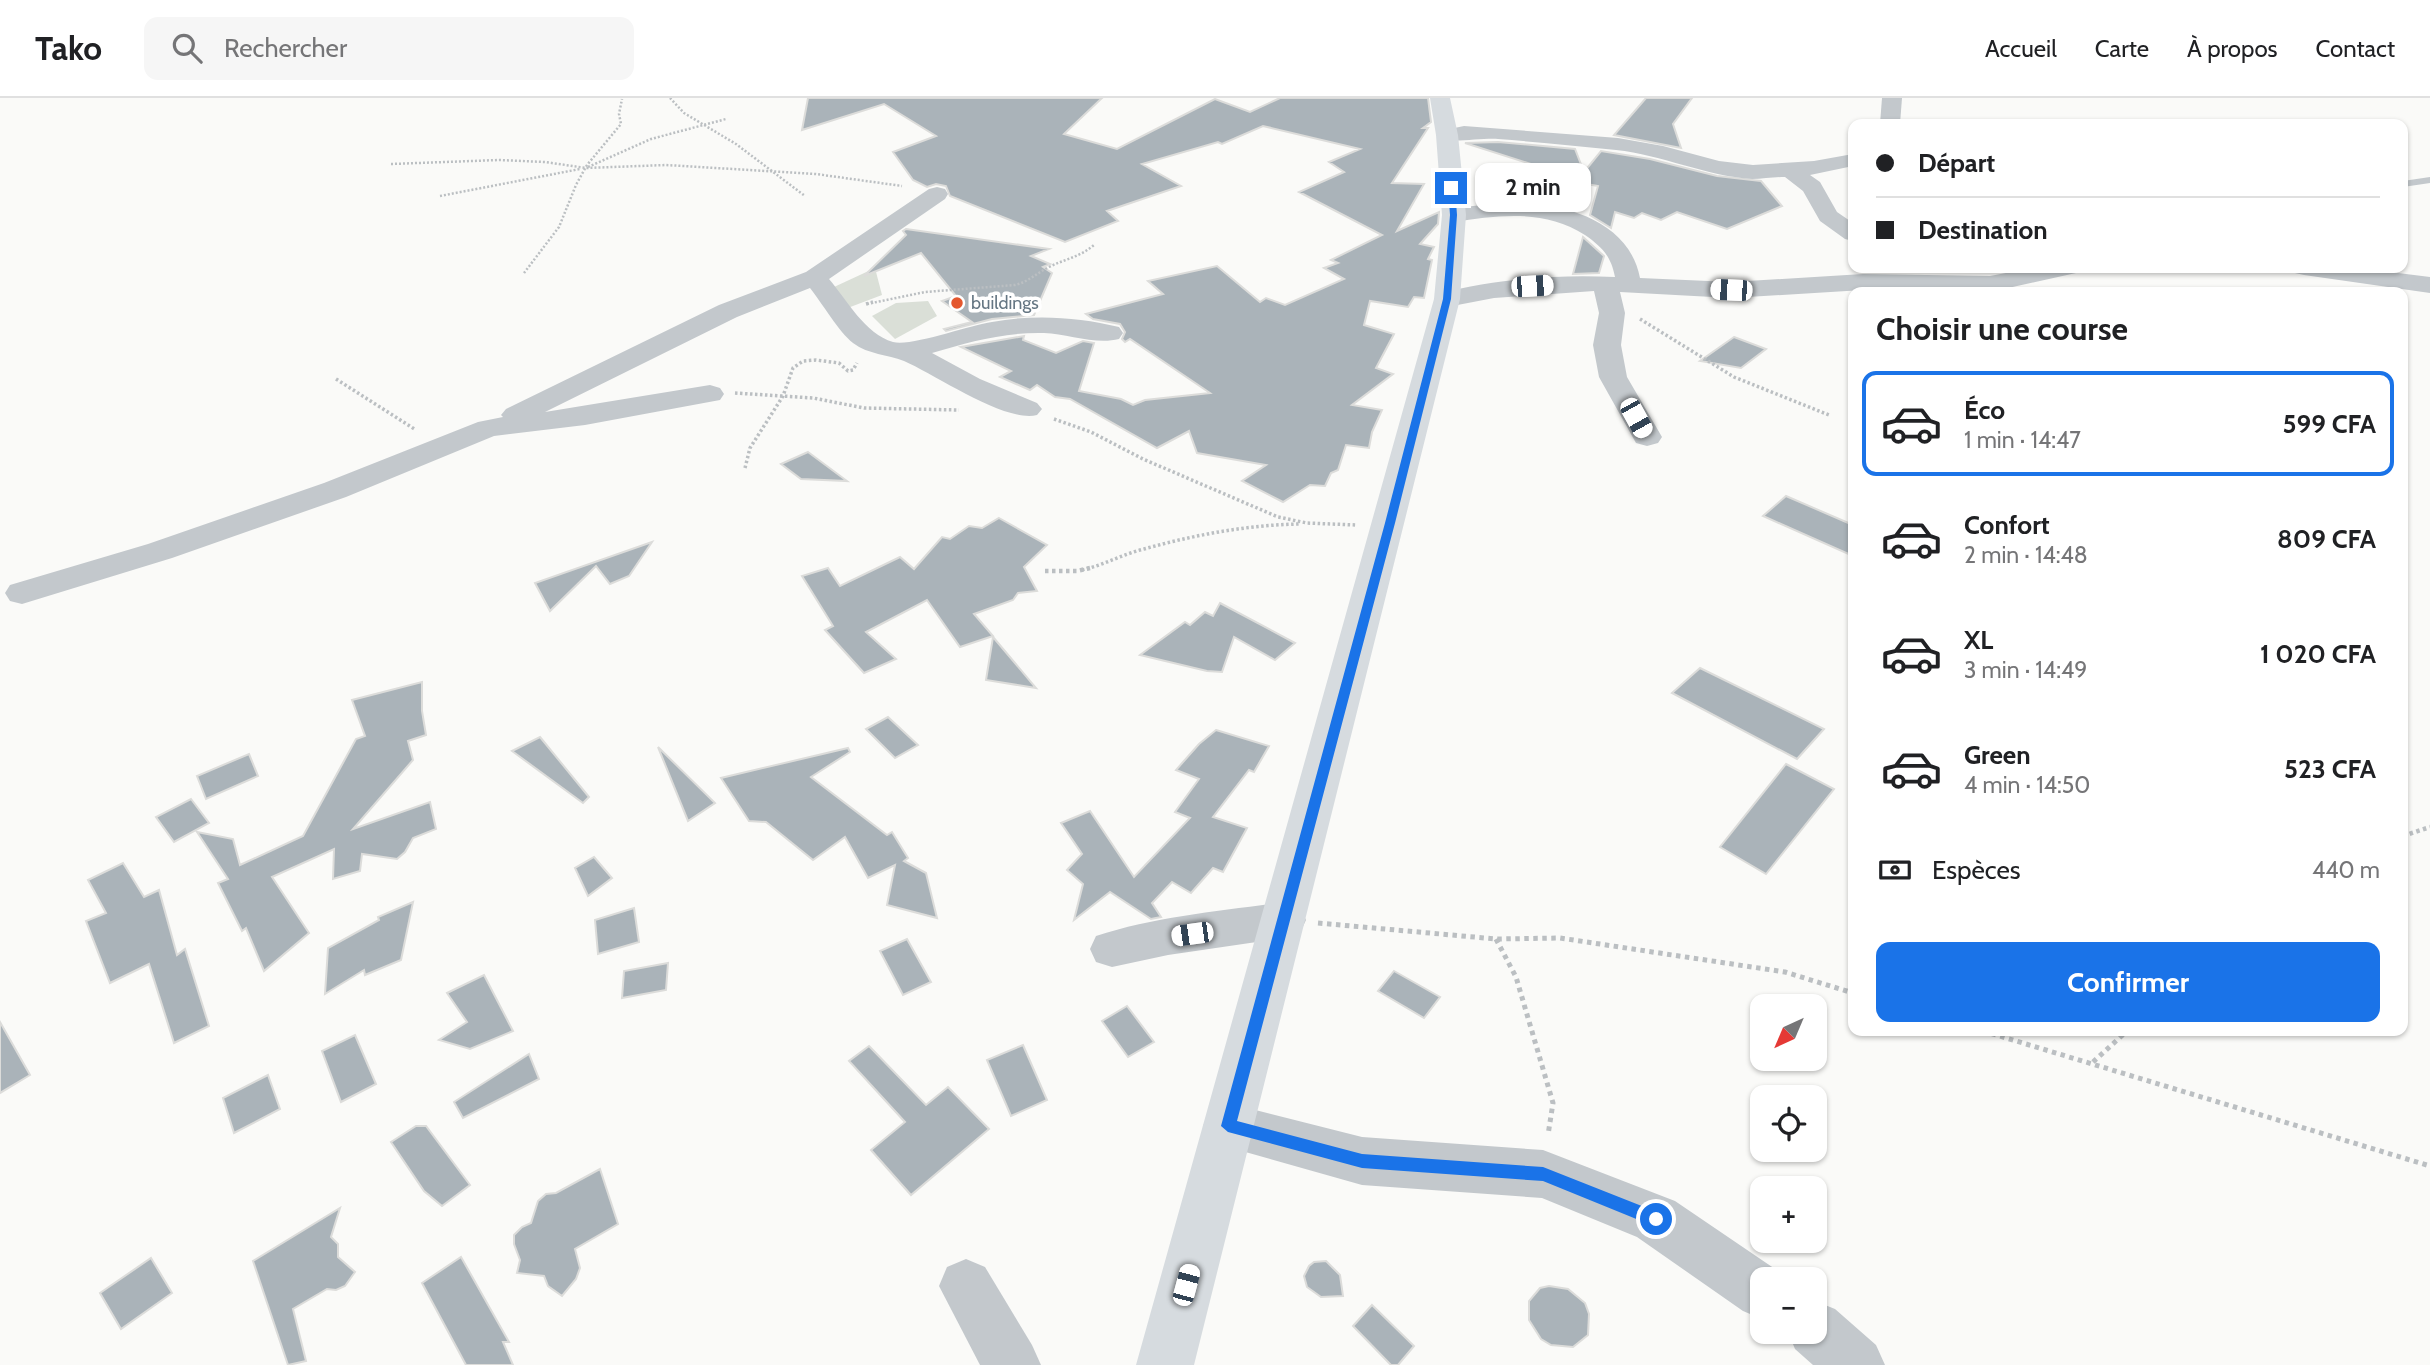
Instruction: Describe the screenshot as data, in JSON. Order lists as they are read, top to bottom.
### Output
{
  "places": ["buildings"],
  "north": "bottom left",
  "page": {
    "header": "Tako",
    "search": "Rechercher",
    "nav": [
      "Accueil",
      "Carte",
      "À propos",
      "Contact"
    ],
    "banner": ["Départ", "Destination"],
    "bubble": "2 min",
    "heading": "Choisir une course",
    "list": [
      {
        "name": "Éco",
        "note": "1 min · 14:47",
        "value": "599 CFA"
      },
      {
        "name": "Confort",
        "note": "2 min · 14:48",
        "value": "809 CFA"
      },
      {
        "name": "XL",
        "note": "3 min · 14:49",
        "value": "1 020 CFA"
      },
      {
        "name": "Green",
        "note": "4 min · 14:50",
        "value": "523 CFA"
      }
    ],
    "pay": ["Espèces", "440 m"],
    "buttons": "Confirmer",
    "map_buttons": ["+", "−"]
  }
}
